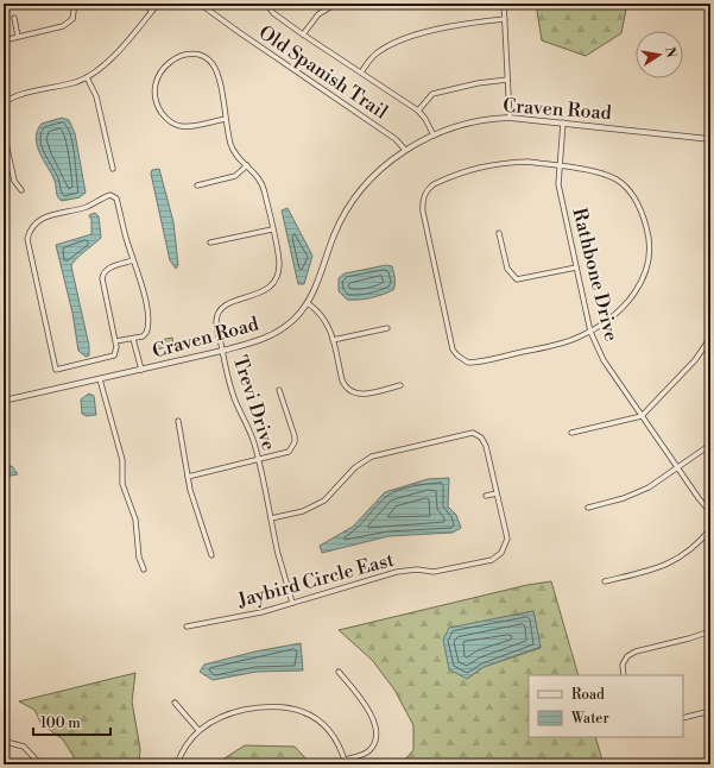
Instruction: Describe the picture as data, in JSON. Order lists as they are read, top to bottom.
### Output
{
  "streets": {
    "street": [
      "Old Spanish Trail",
      "Craven Road",
      "Rathbone Drive",
      "Trevi Drive",
      "Jaybird Circle East"
    ]
  },
  "crossings": [
    ["Old Spanish Trail", "Craven Road"],
    ["Craven Road", "Rathbone Drive"],
    ["Craven Road", "Trevi Drive"],
    ["Trevi Drive", "Jaybird Circle East"]
  ],
  "legend": ["Road", "Water"],
  "scale_bar": "100 m",
  "north": "right"
}
